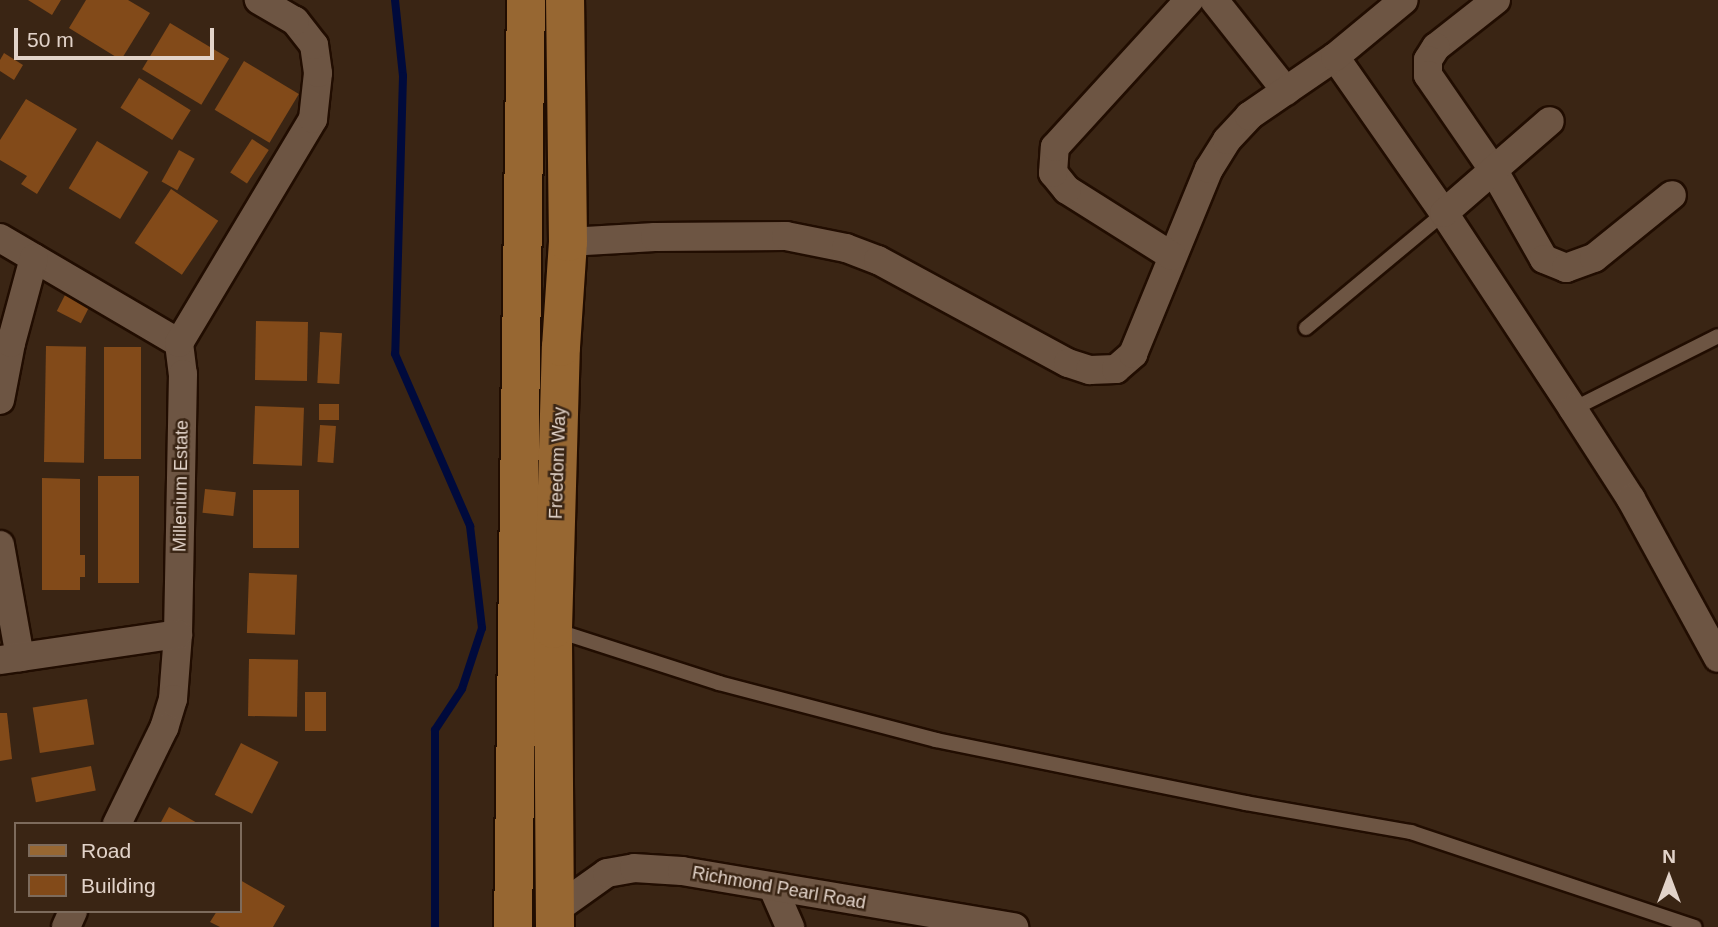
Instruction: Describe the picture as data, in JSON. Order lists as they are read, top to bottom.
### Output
{
  "streets": {
    "main road": ["Freedom Way"],
    "street": ["Millenium Estate", "Richmond Pearl Road"]
  },
  "crossings": [
    ["Freedom Way", "Richmond Pearl Road"]
  ],
  "legend": ["Road", "Building"],
  "scale_bar": "50 m",
  "north": "top"
}
